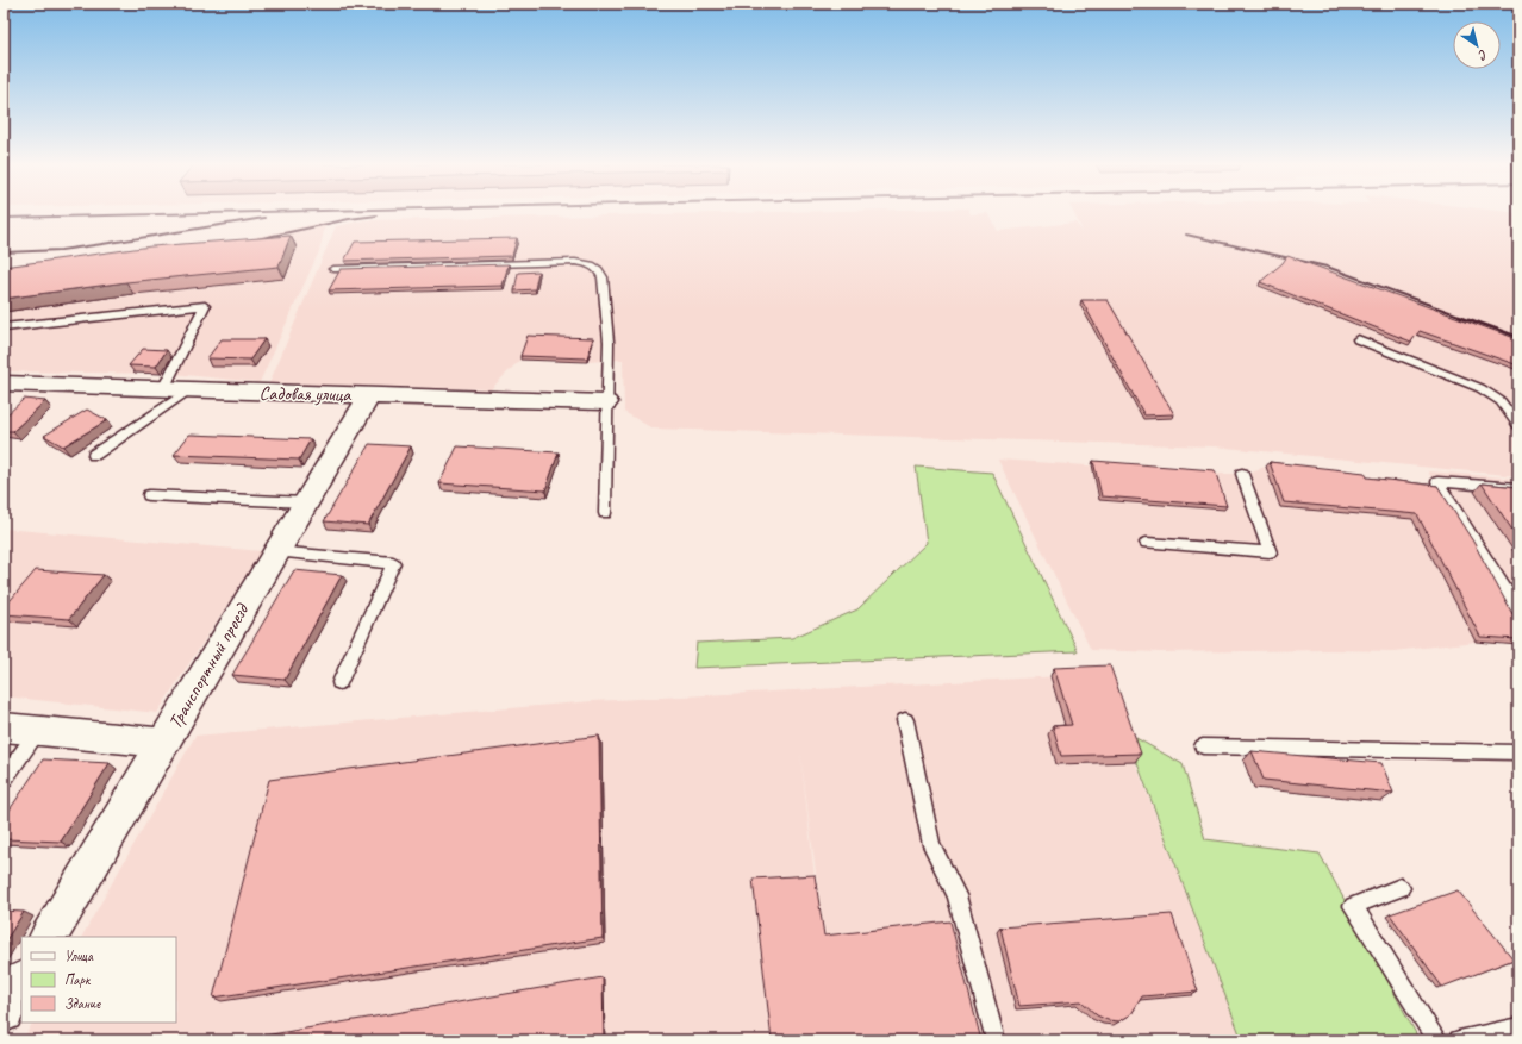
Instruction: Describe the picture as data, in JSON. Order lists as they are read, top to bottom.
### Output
{
  "streets": {
    "street": ["Садовая улица", "Транспортный проезд"]
  },
  "crossings": [
    ["Садовая улица", "Транспортный проезд"]
  ],
  "legend": ["Улица", "Парк", "Здание"],
  "north": "bottom right"
}
